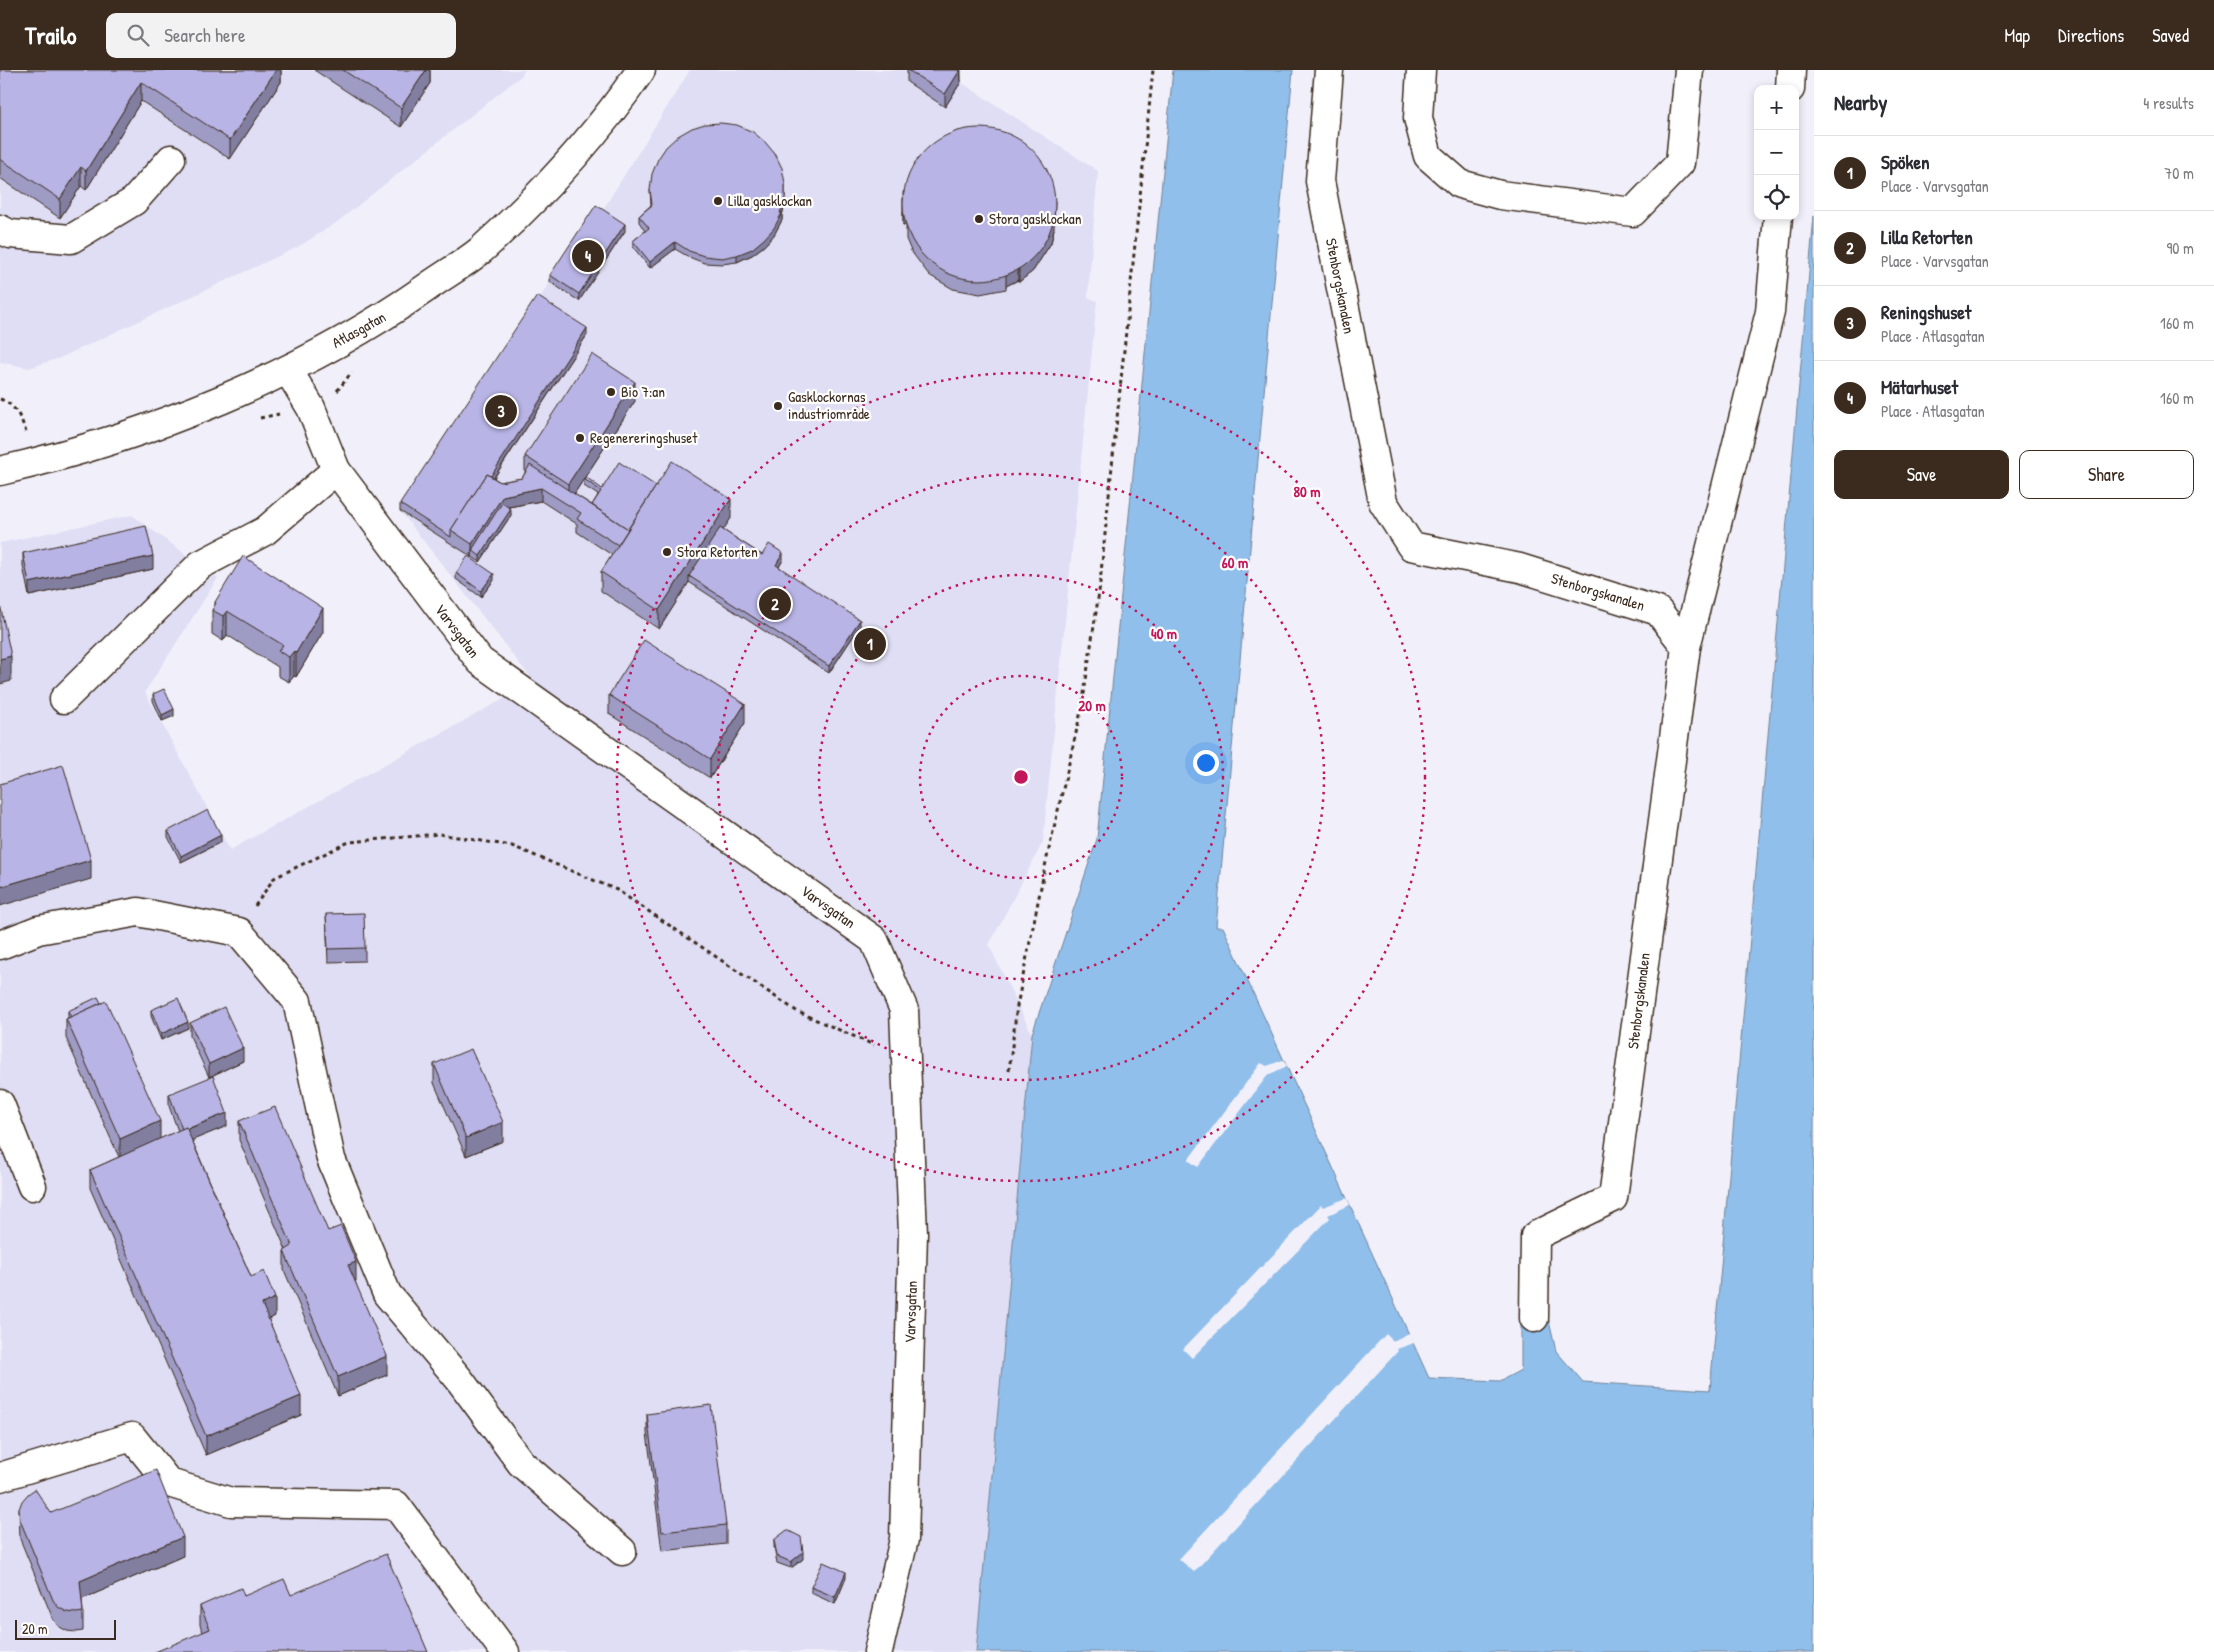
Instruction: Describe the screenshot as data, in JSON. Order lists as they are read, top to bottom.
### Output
{
  "streets": {
    "street": ["Stenborgskanalen", "Atlasgatan", "Varvsgatan"]
  },
  "crossings": [
    ["Atlasgatan", "Varvsgatan"]
  ],
  "places": [
    "Lilla gasklockan",
    "Stora gasklockan",
    "Bio 7:an",
    "Gasklockornas industriområde",
    "Regenereringshuset",
    "Stora Retorten"
  ],
  "scale_bar": "20 m",
  "page": {
    "header": "Trailo",
    "search": "Search here",
    "nav": ["Map", "Directions", "Saved"],
    "heading": ["Nearby", "4 results"],
    "map_buttons": ["+", "−"],
    "list": [
      {
        "mark": "1",
        "name": "Spöken",
        "note": "Place · Varvsgatan",
        "value": "70 m"
      },
      {
        "mark": "2",
        "name": "Lilla Retorten",
        "note": "Place · Varvsgatan",
        "value": "90 m"
      },
      {
        "mark": "3",
        "name": "Reningshuset",
        "note": "Place · Atlasgatan",
        "value": "160 m"
      },
      {
        "mark": "4",
        "name": "Mätarhuset",
        "note": "Place · Atlasgatan",
        "value": "160 m"
      }
    ],
    "pins": [
      "4",
      "3",
      "2",
      "1"
    ],
    "buttons": ["Save", "Share"],
    "scale": "20 m"
  },
  "rings": [
    "80 m",
    "60 m",
    "40 m",
    "20 m"
  ]
}
